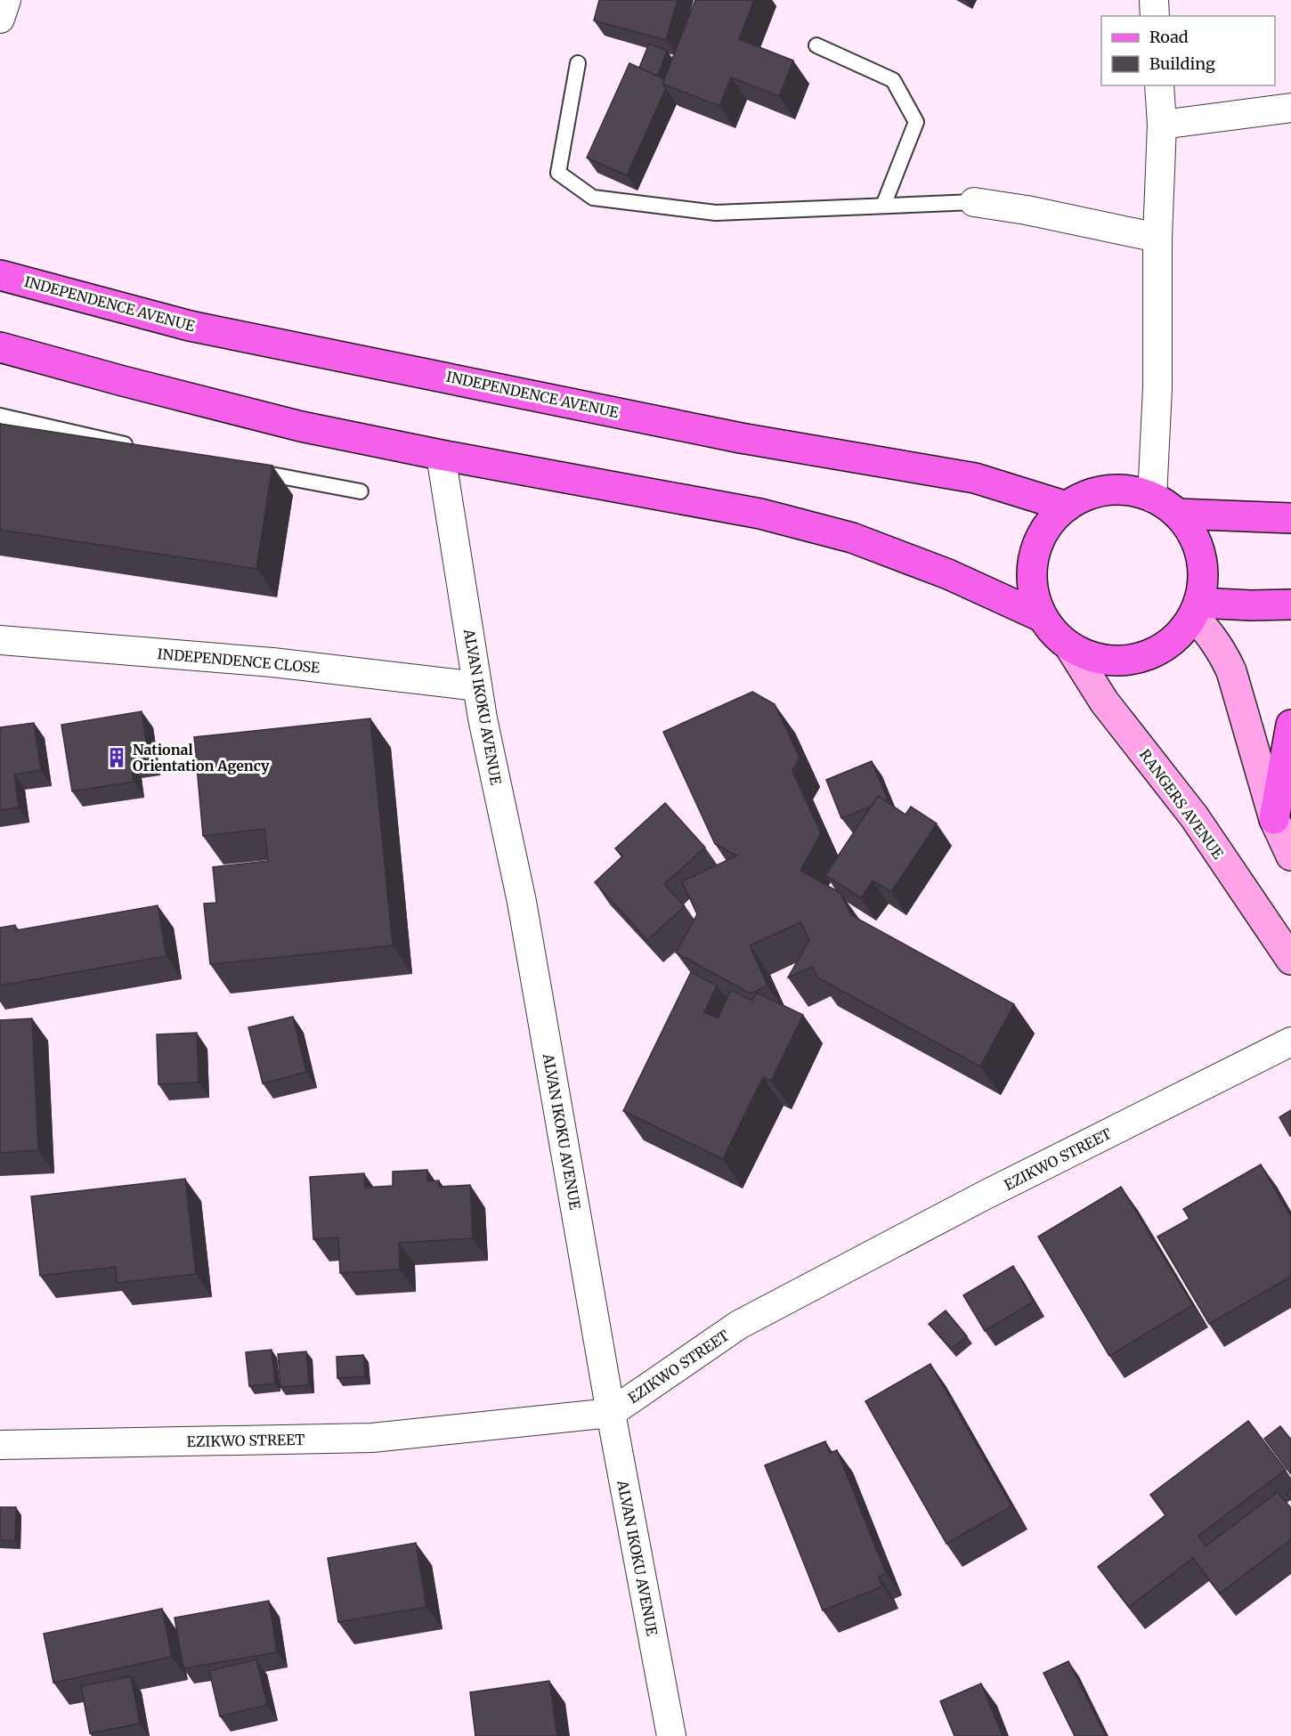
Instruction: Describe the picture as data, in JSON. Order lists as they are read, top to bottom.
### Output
{
  "streets": {
    "main road": ["INDEPENDENCE AVENUE", "RANGERS AVENUE"],
    "street": ["INDEPENDENCE CLOSE", "ALVAN IKOKU AVENUE", "EZIKWO STREET"]
  },
  "crossings": [
    ["INDEPENDENCE AVENUE", "RANGERS AVENUE"],
    ["INDEPENDENCE CLOSE", "ALVAN IKOKU AVENUE"],
    ["ALVAN IKOKU AVENUE", "EZIKWO STREET"]
  ],
  "places": {
    "building": ["National Orientation Agency"]
  },
  "legend": ["Road", "Building"]
}
